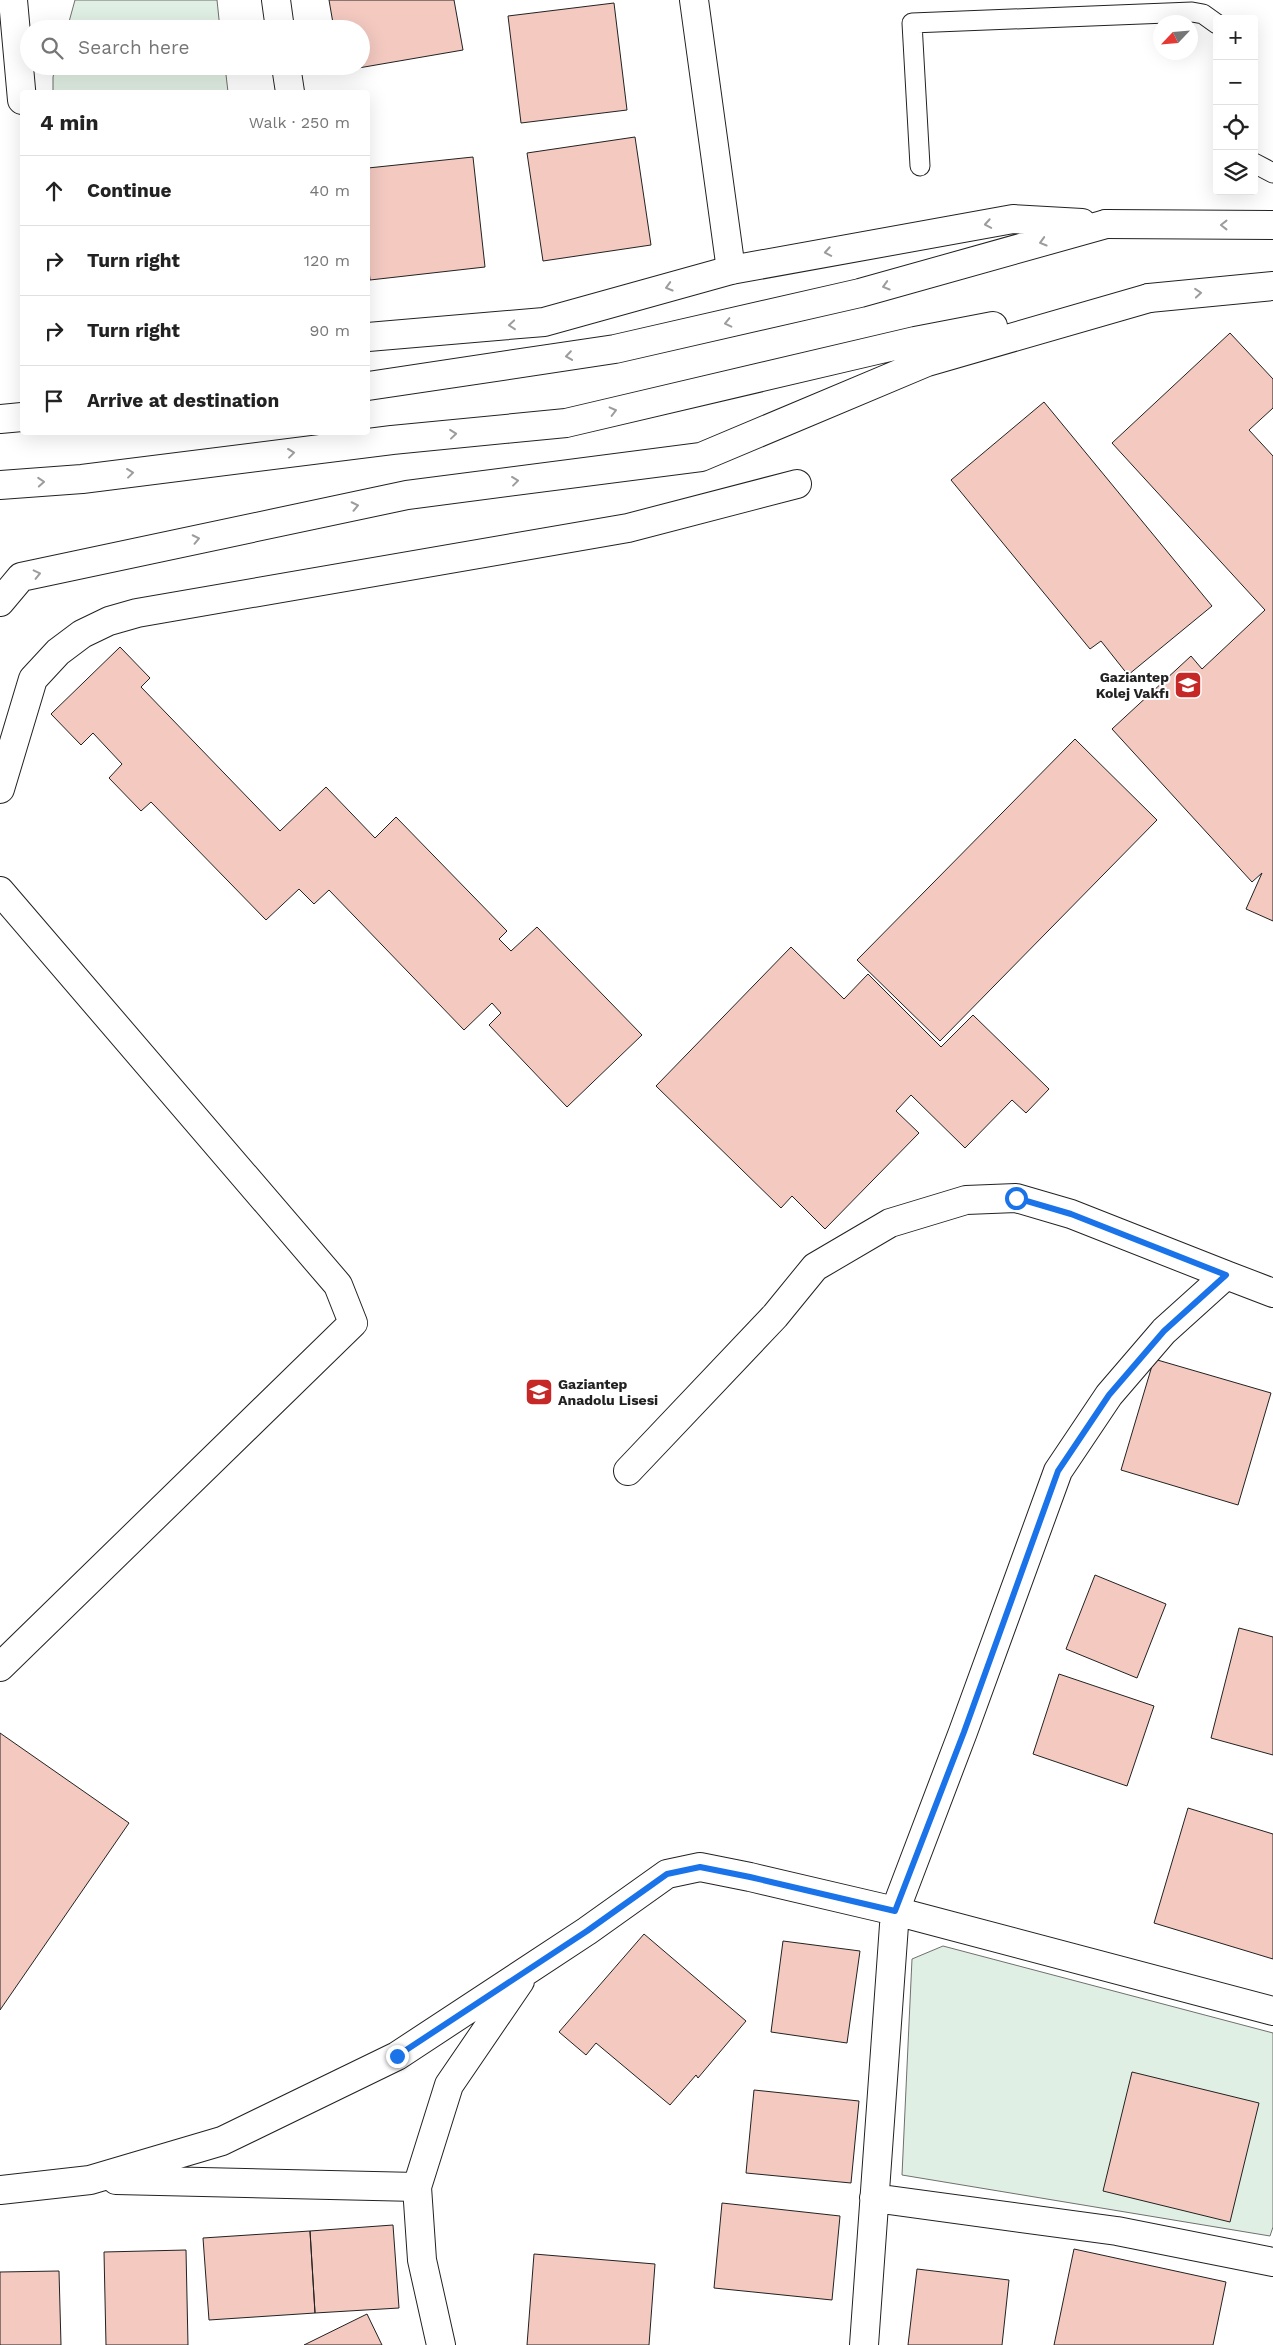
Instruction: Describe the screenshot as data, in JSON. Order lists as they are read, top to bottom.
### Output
{
  "places": {
    "school or university": ["Gaziantep Kolej Vakfı", "Gaziantep Anadolu Lisesi"]
  },
  "north": "bottom left",
  "page": {
    "map_buttons": ["+", "−"],
    "search": "Search here",
    "heading": ["4 min", "Walk · 250 m"],
    "list": [
      ["Continue", "40 m"],
      ["Turn right", "120 m"],
      ["Turn right", "90 m"],
      "Arrive at destination"
    ]
  }
}
